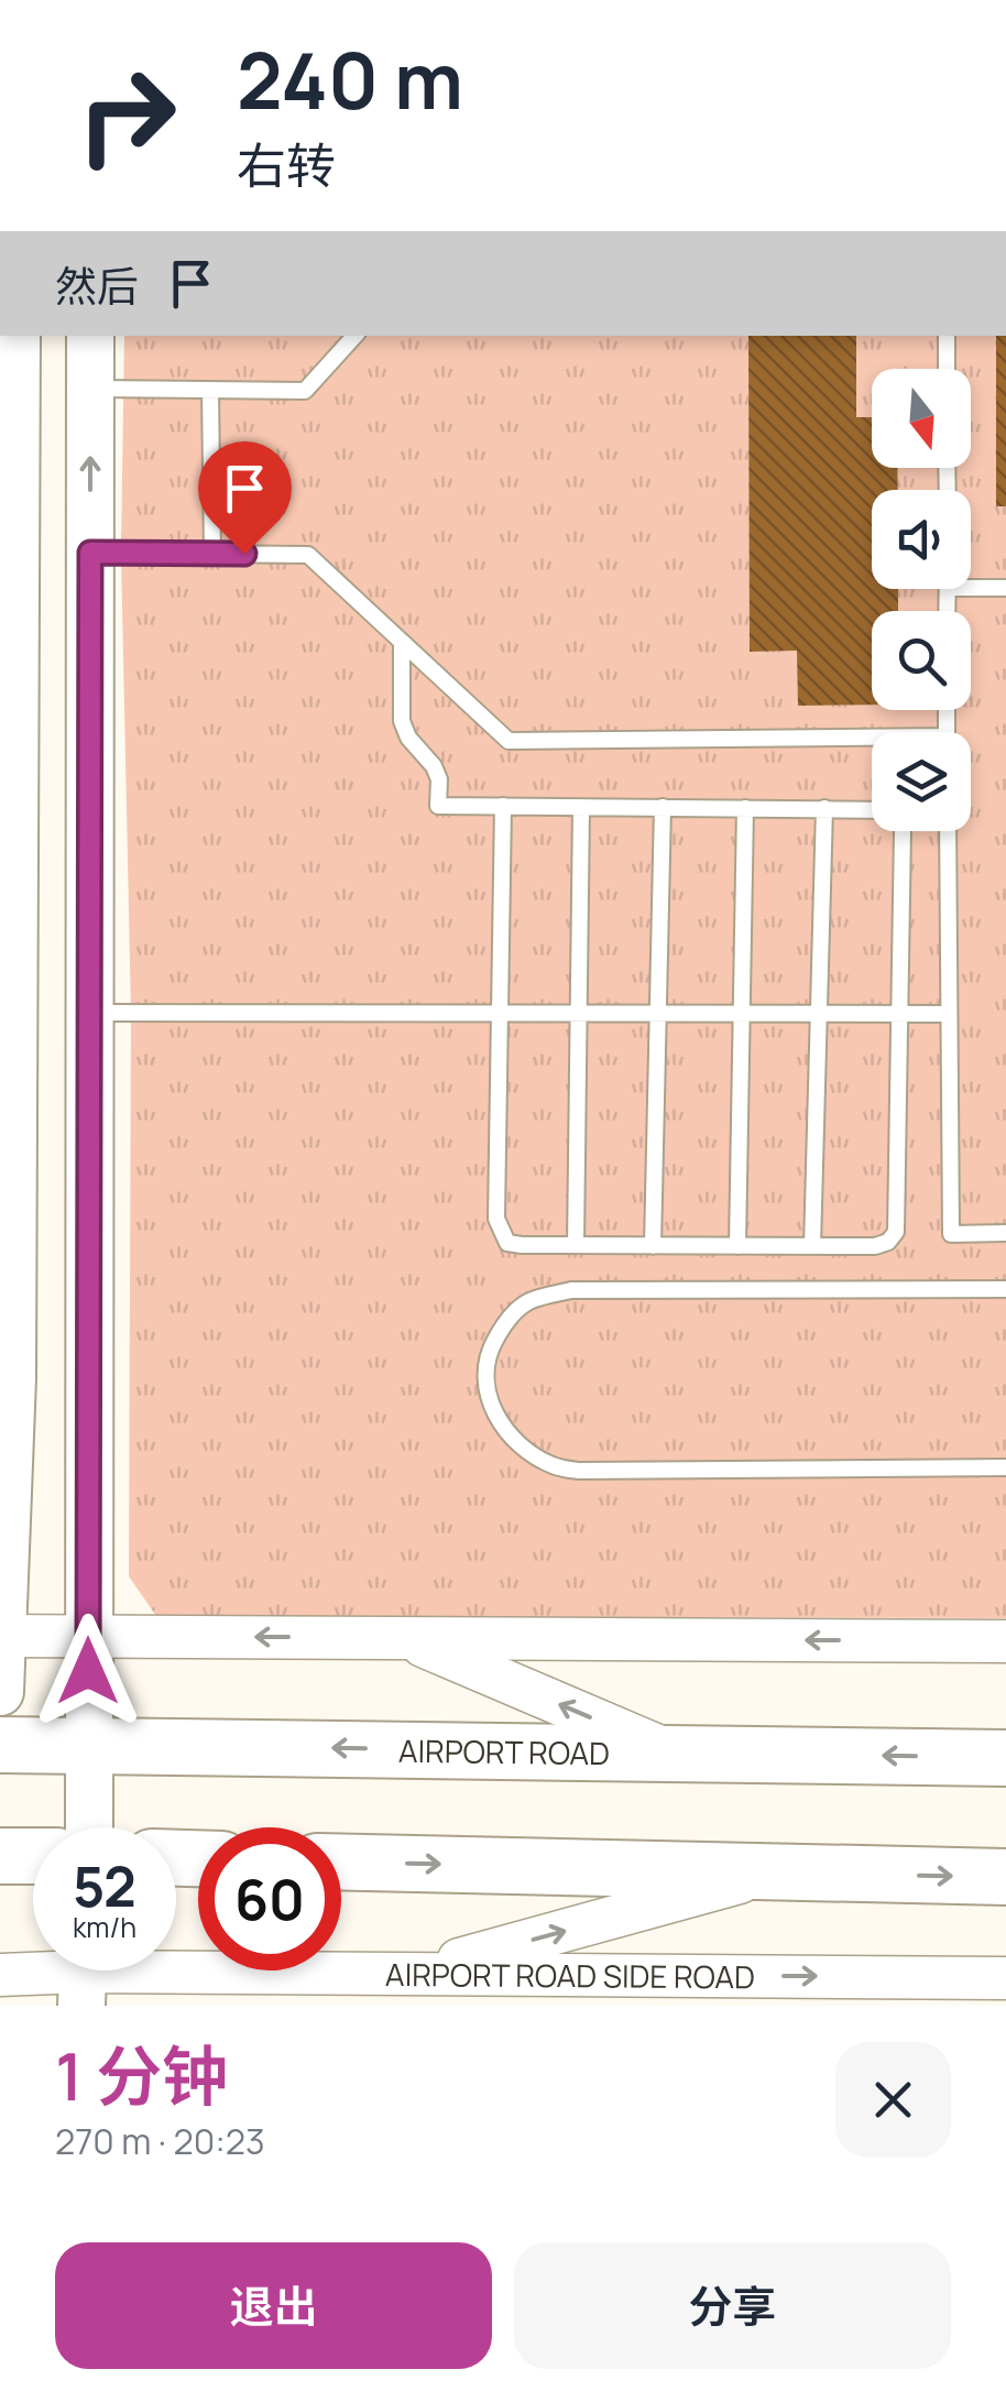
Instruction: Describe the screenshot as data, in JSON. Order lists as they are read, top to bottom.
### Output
{
  "streets": {
    "highway": ["AIRPORT ROAD"],
    "street": ["AIRPORT ROAD SIDE ROAD"]
  },
  "north": "bottom",
  "page": {
    "turn": ["240 m", "右转"],
    "then": "然后",
    "speed": "52 km/h",
    "limit": "60",
    "heading": ["1 分钟", "270 m · 20:23"],
    "buttons": ["退出", "分享"]
  }
}
